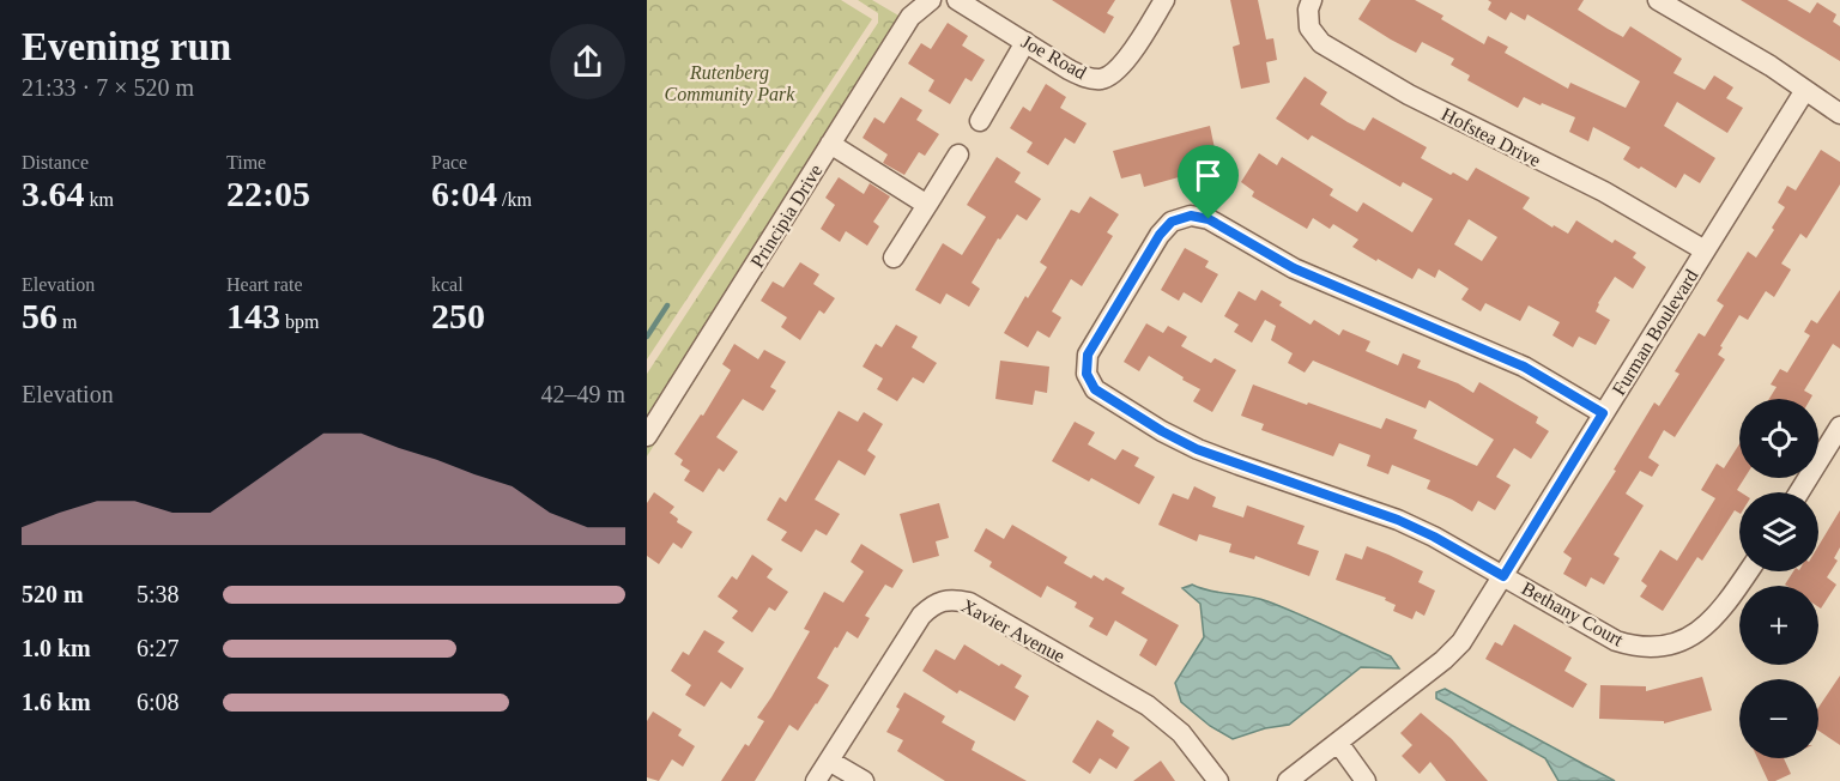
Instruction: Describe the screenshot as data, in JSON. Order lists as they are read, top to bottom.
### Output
{
  "streets": {
    "street": [
      "Joe Road",
      "Hofstea Drive",
      "Principia Drive",
      "Furman Boulevard",
      "Bethany Court",
      "Xavier Avenue"
    ]
  },
  "crossings": [
    ["Hofstea Drive", "Furman Boulevard"],
    ["Furman Boulevard", "Bethany Court"]
  ],
  "parks": ["Rutenberg Community Park"],
  "page": {
    "heading": ["Evening run", "21:33 · 7 × 520 m"],
    "stats": [
      ["Distance", "3.64 km"],
      ["Time", "22:05"],
      ["Pace", "6:04 /km"],
      ["Elevation", "56 m"],
      ["Heart rate", "143 bpm"],
      ["kcal", "250"]
    ],
    "chart": ["Elevation", "42–49 m"],
    "map_buttons": ["+", "−"],
    "list": [
      {
        "name": "520 m",
        "note": "5:38"
      },
      {
        "name": "1.0 km",
        "note": "6:27"
      },
      {
        "name": "1.6 km",
        "note": "6:08"
      }
    ]
  }
}
